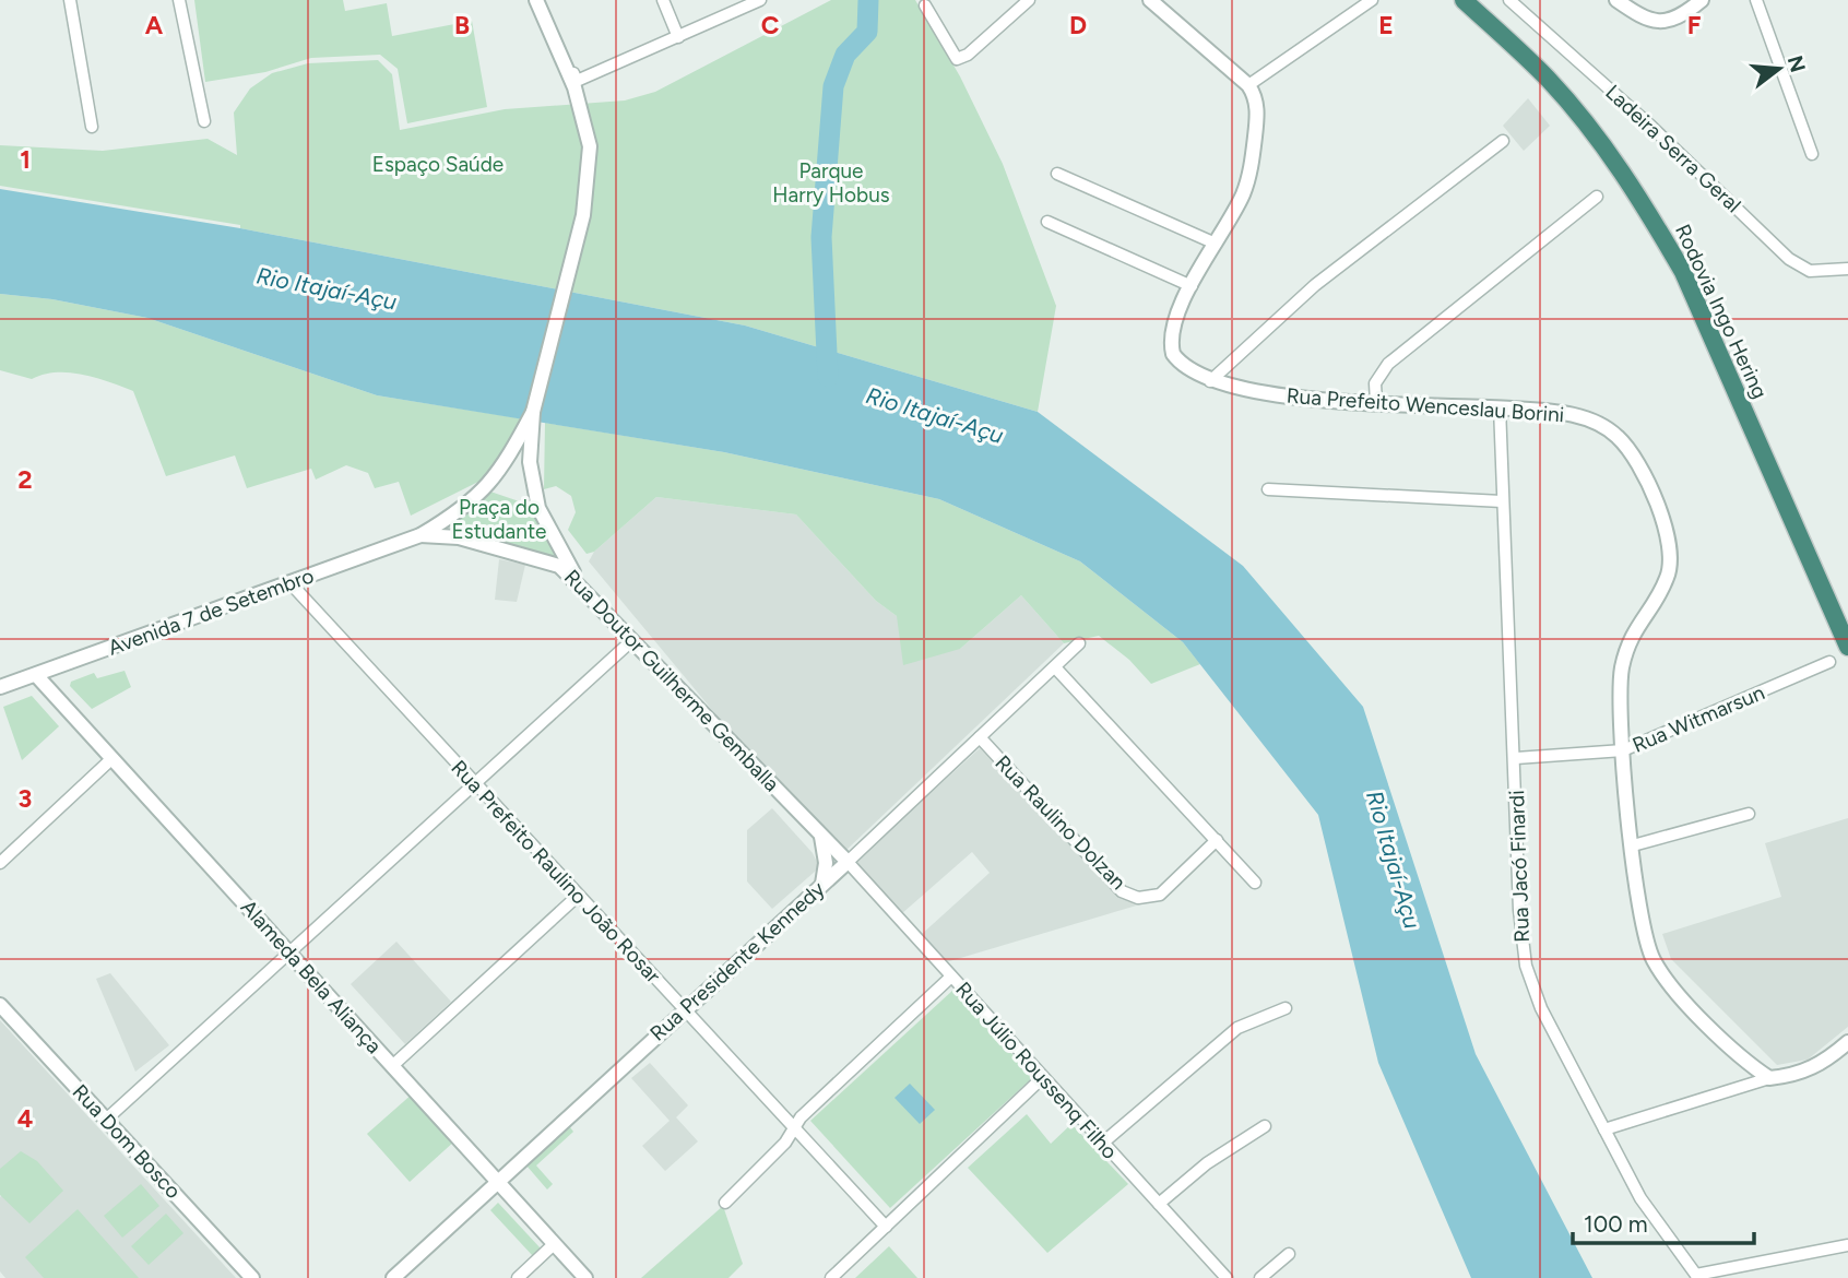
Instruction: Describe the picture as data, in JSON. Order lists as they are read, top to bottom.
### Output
{
  "streets": {
    "highway": ["Rodovia Ingo Hering"],
    "street": [
      "Ladeira Serra Geral",
      "Rua Prefeito Wenceslau Borini",
      "Avenida 7 de Setembro",
      "Rua Doutor Guilherme Gemballa",
      "Rua Witmarsun",
      "Rua Raulino Dolzan",
      "Rua Jacó Finardi",
      "Rua Prefeito Raulino João Rosar",
      "Rua Presidente Kennedy",
      "Alameda Bela Aliança",
      "Rua Júlio Roussenq Filho",
      "Rua Dom Bosco"
    ]
  },
  "crossings": [
    ["Rua Prefeito Wenceslau Borini", "Rua Witmarsun"],
    ["Rua Prefeito Wenceslau Borini", "Rua Jacó Finardi"],
    ["Avenida 7 de Setembro", "Rua Doutor Guilherme Gemballa"],
    ["Avenida 7 de Setembro", "Rua Prefeito Raulino João Rosar"],
    ["Avenida 7 de Setembro", "Alameda Bela Aliança"],
    ["Rua Doutor Guilherme Gemballa", "Rua Presidente Kennedy"],
    ["Rua Doutor Guilherme Gemballa", "Rua Júlio Roussenq Filho"],
    ["Rua Witmarsun", "Rua Jacó Finardi"],
    ["Rua Raulino Dolzan", "Rua Presidente Kennedy"],
    ["Rua Prefeito Raulino João Rosar", "Rua Presidente Kennedy"],
    ["Rua Presidente Kennedy", "Alameda Bela Aliança"],
    ["Rua Presidente Kennedy", "Rua Júlio Roussenq Filho"]
  ],
  "water": ["Rio Itajaí-Açu"],
  "parks": ["Espaço Saúde", "Parque Harry Hobus", "Praça do Estudante"],
  "scale_bar": "100 m",
  "north": "right",
  "grid": {
    "columns": [
      "A",
      "B",
      "C",
      "D",
      "E",
      "F"
    ],
    "rows": [
      "1",
      "2",
      "3",
      "4"
    ]
  }
}
